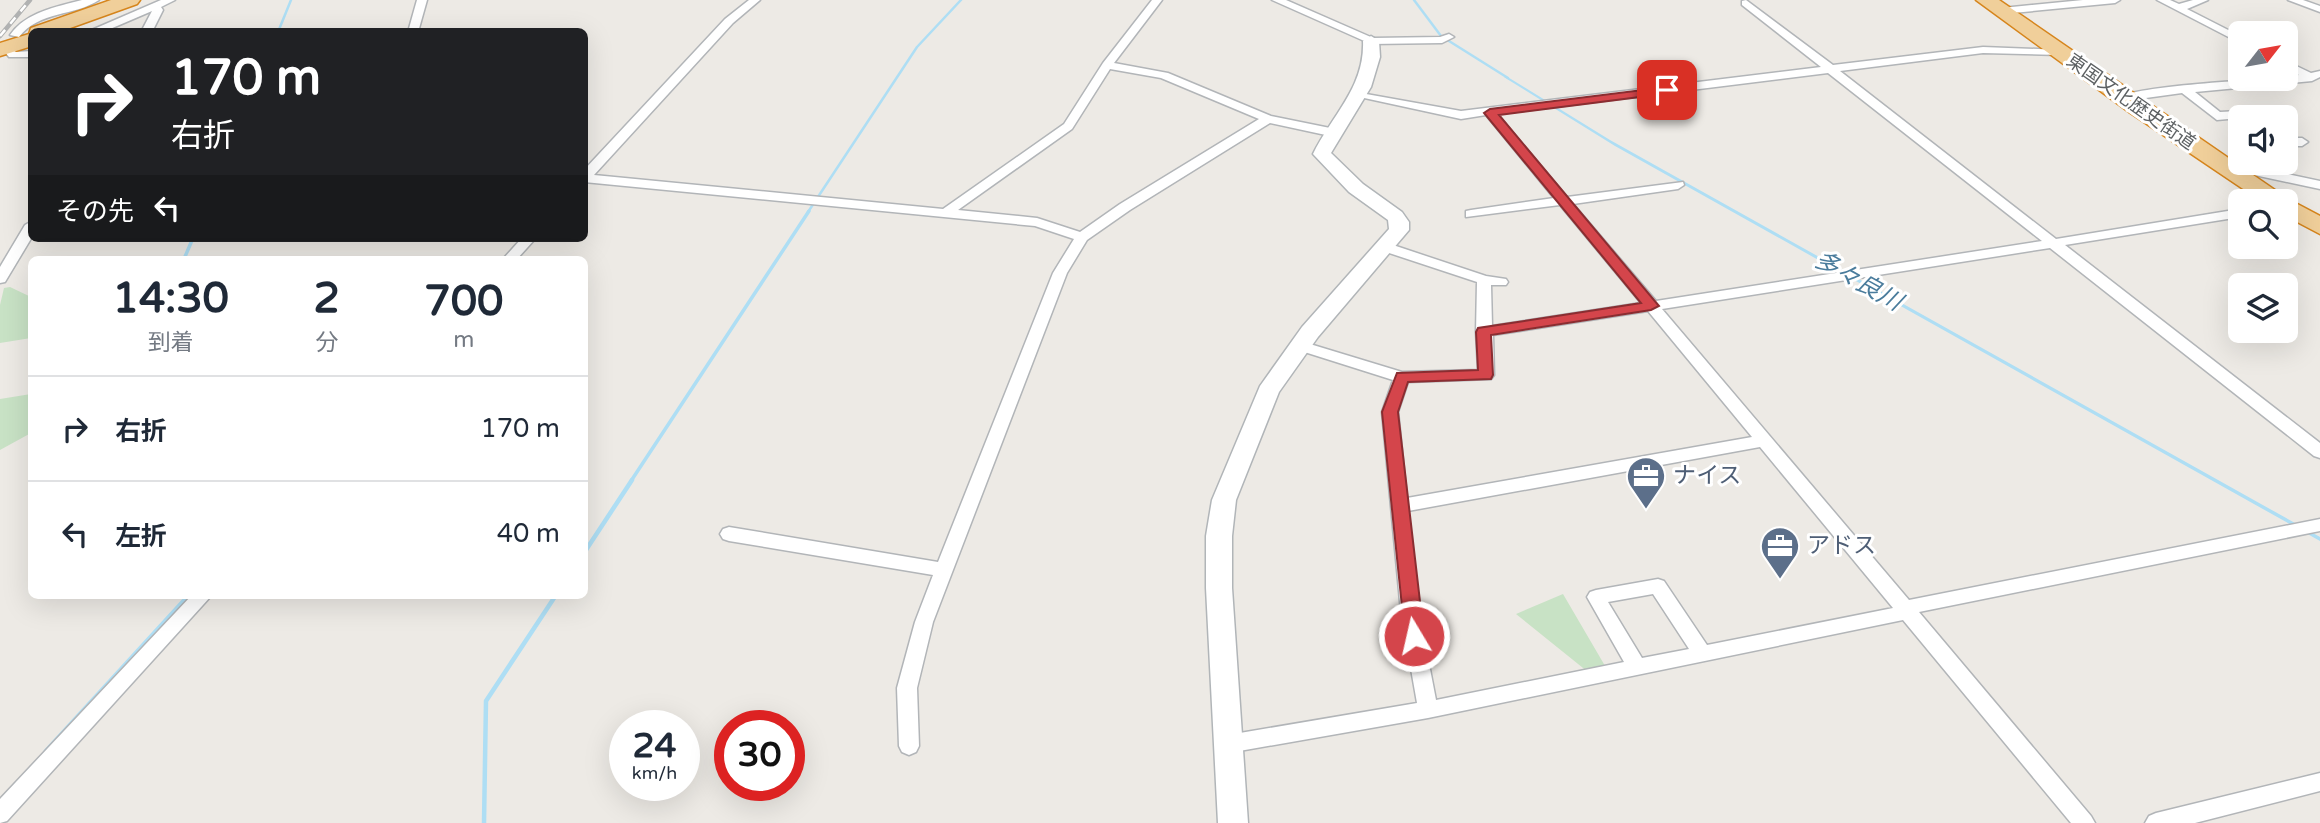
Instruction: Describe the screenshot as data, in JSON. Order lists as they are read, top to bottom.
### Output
{
  "streets": {
    "highway": ["東国文化歴史街道"]
  },
  "water": ["多々良川"],
  "places": {
    "office": ["ナイス", "アドス"]
  },
  "north": "top right",
  "page": {
    "turn": ["170 m", "右折"],
    "then": "その先",
    "eta": [
      "14:30",
      "到着",
      "2",
      "分",
      "700",
      "m"
    ],
    "list": [
      {
        "name": "右折",
        "value": "170 m"
      },
      {
        "name": "左折",
        "value": "40 m"
      }
    ],
    "speed": "24 km/h",
    "limit": "30"
  }
}
